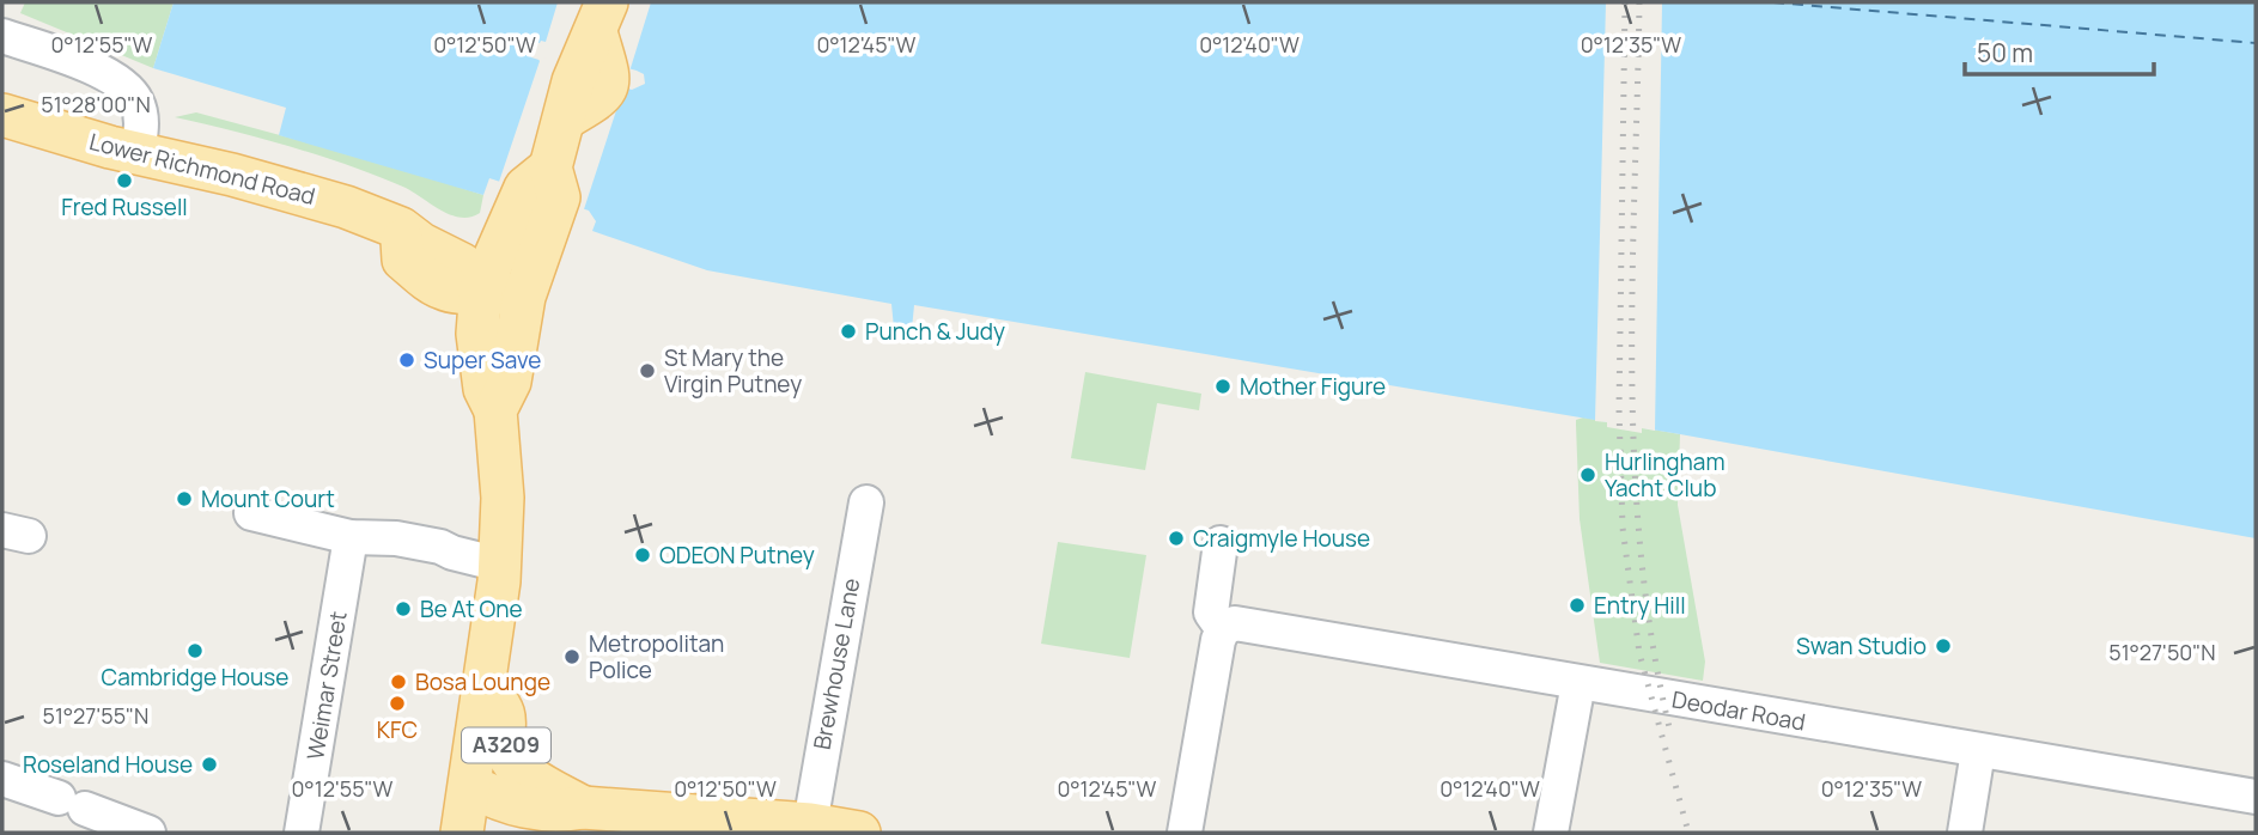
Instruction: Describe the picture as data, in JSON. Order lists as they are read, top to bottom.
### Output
{
  "streets": {
    "main road": ["Lower Richmond Road", "A3209"],
    "street": ["Brewhouse Lane", "Weimar Street", "Deodar Road"]
  },
  "crossings": [
    ["Brewhouse Lane", "A3209"]
  ],
  "places": [
    "Fred Russell",
    "Punch & Judy",
    "Super Save",
    "St Mary the Virgin Putney",
    "Mother Figure",
    "Hurlingham Yacht Club",
    "Mount Court",
    "Craigmyle House",
    "ODEON Putney",
    "Entry Hill",
    "Be At One",
    "Swan Studio",
    "Cambridge House",
    "Metropolitan Police",
    "Bosa Lounge",
    "KFC",
    "Roseland House"
  ],
  "scale_bar": "50 m",
  "coordinates": [
    "0°12'35\"W",
    "0°12'55\"W",
    "0°12'50\"W",
    "0°12'45\"W",
    "0°12'40\"W",
    "51°28'00\"N",
    "51°27'50\"N",
    "51°27'55\"N"
  ]
}
